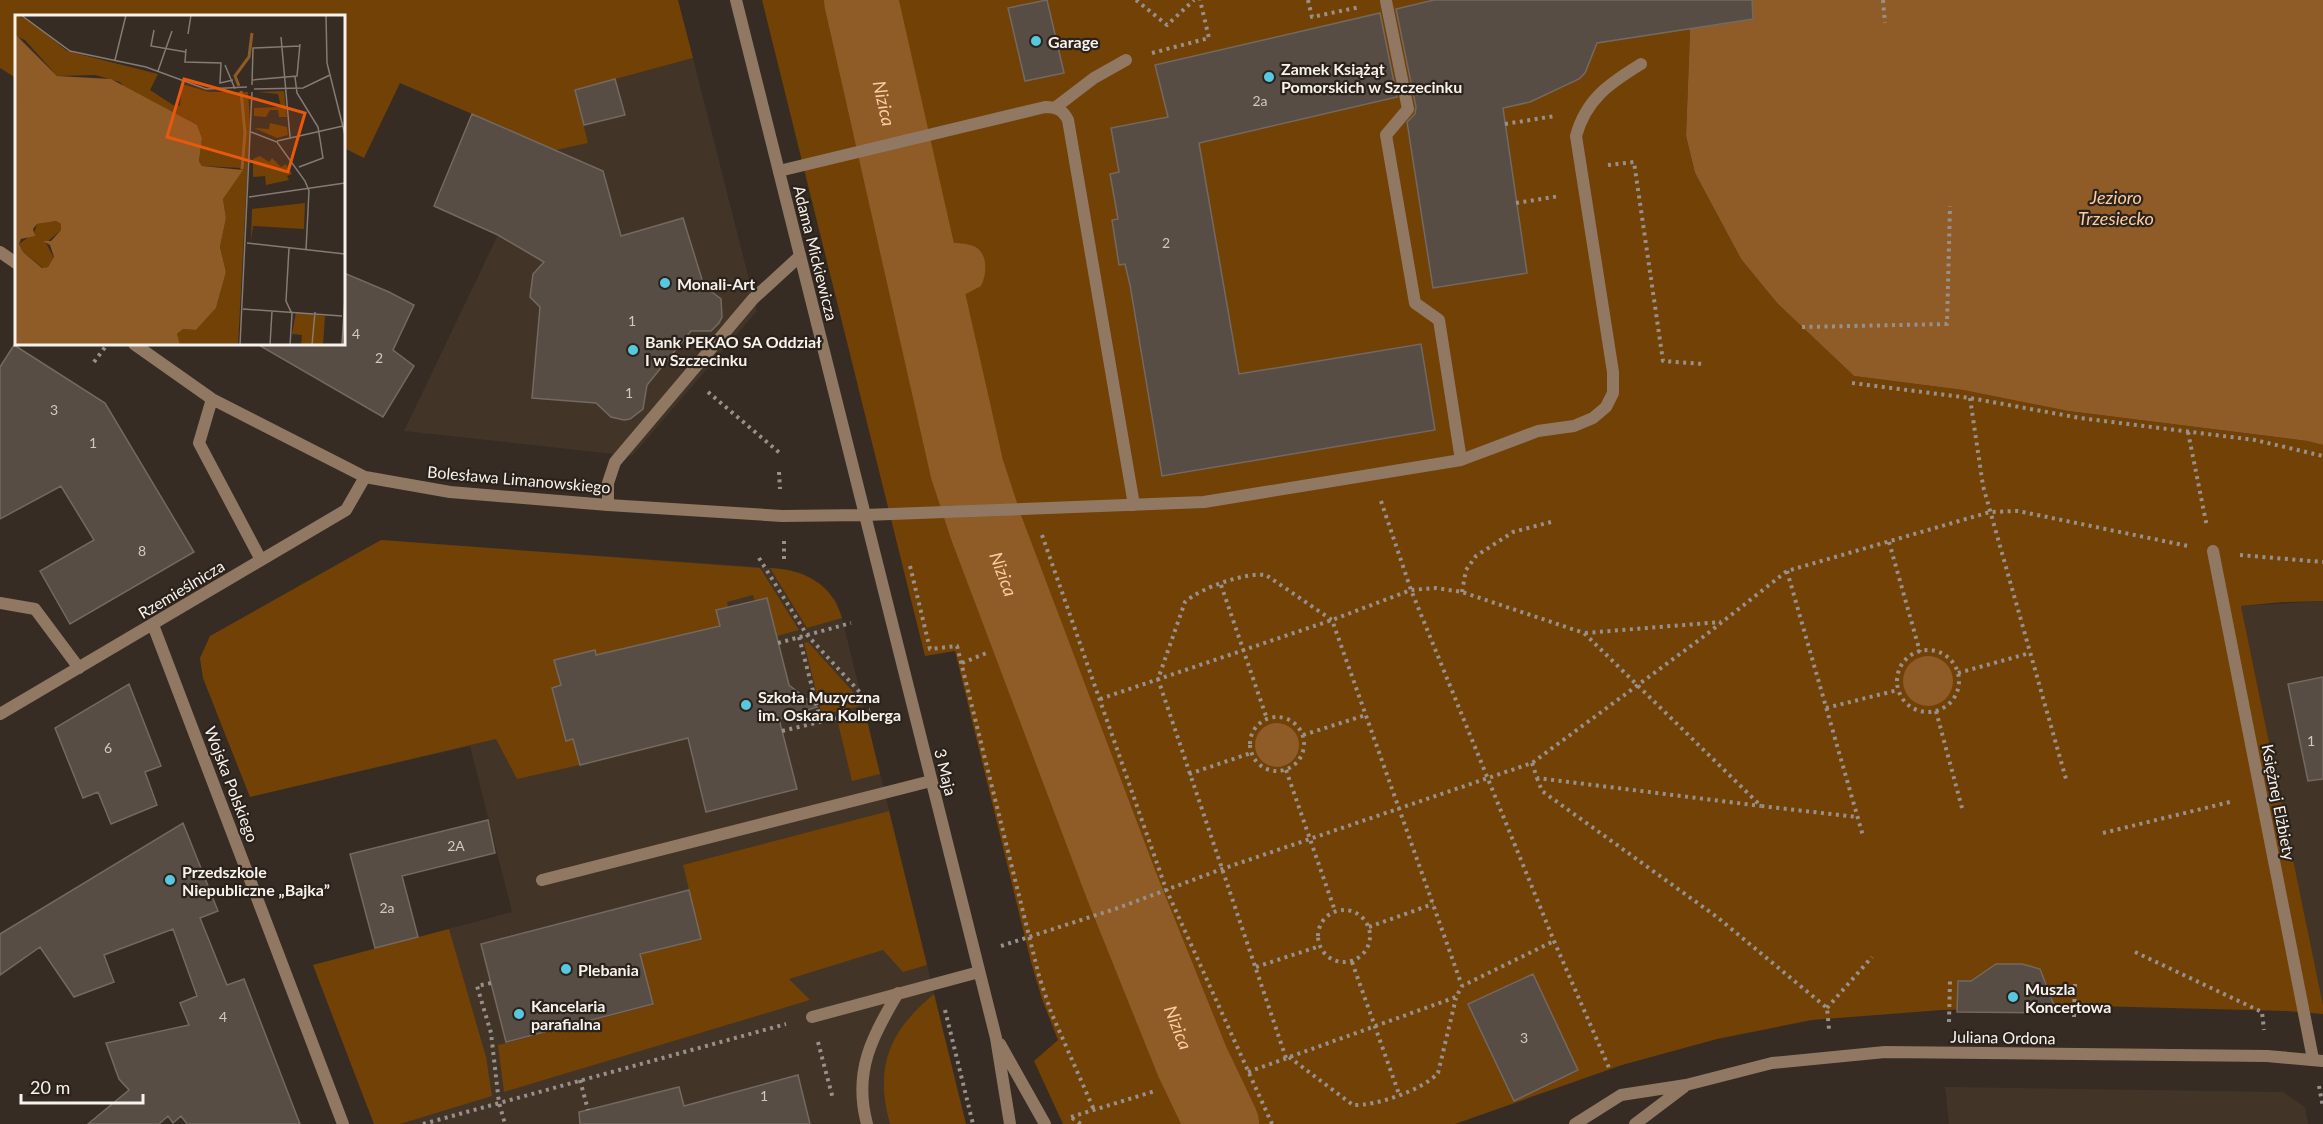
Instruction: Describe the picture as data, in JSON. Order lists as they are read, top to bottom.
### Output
{
  "streets": {
    "street": [
      "Adama Mickiewicza",
      "Bolesława Limanowskiego",
      "Rzemieślnicza",
      "3 Maja",
      "Wojska Polskiego",
      "Księżnej Elżbiety",
      "Juliana Ordona"
    ]
  },
  "crossings": [
    ["Adama Mickiewicza", "Bolesława Limanowskiego"],
    ["Adama Mickiewicza", "3 Maja"],
    ["Bolesława Limanowskiego", "Rzemieślnicza"],
    ["Bolesława Limanowskiego", "3 Maja"],
    ["Rzemieślnicza", "Wojska Polskiego"],
    ["Księżnej Elżbiety", "Juliana Ordona"]
  ],
  "water": ["Nizica", "Jezioro Trzesiecko"],
  "places": [
    "Garage",
    "Zamek Książąt Pomorskich w Szczecinku",
    "Monali-Art",
    "Bank PEKAO SA Oddział I w Szczecinku",
    "Szkoła Muzyczna im. Oskara Kolberga",
    "Przedszkole Niepubliczne „Bajka”",
    "Plebania",
    "Muszla Koncertowa",
    "Kancelaria parafialna"
  ],
  "house_numbers": [
    "2a",
    "2",
    "1",
    "4",
    "2",
    "1",
    "3",
    "1",
    "8",
    "1",
    "6",
    "2A",
    "2a",
    "4",
    "3",
    "1"
  ],
  "scale_bar": "20 m"
}
